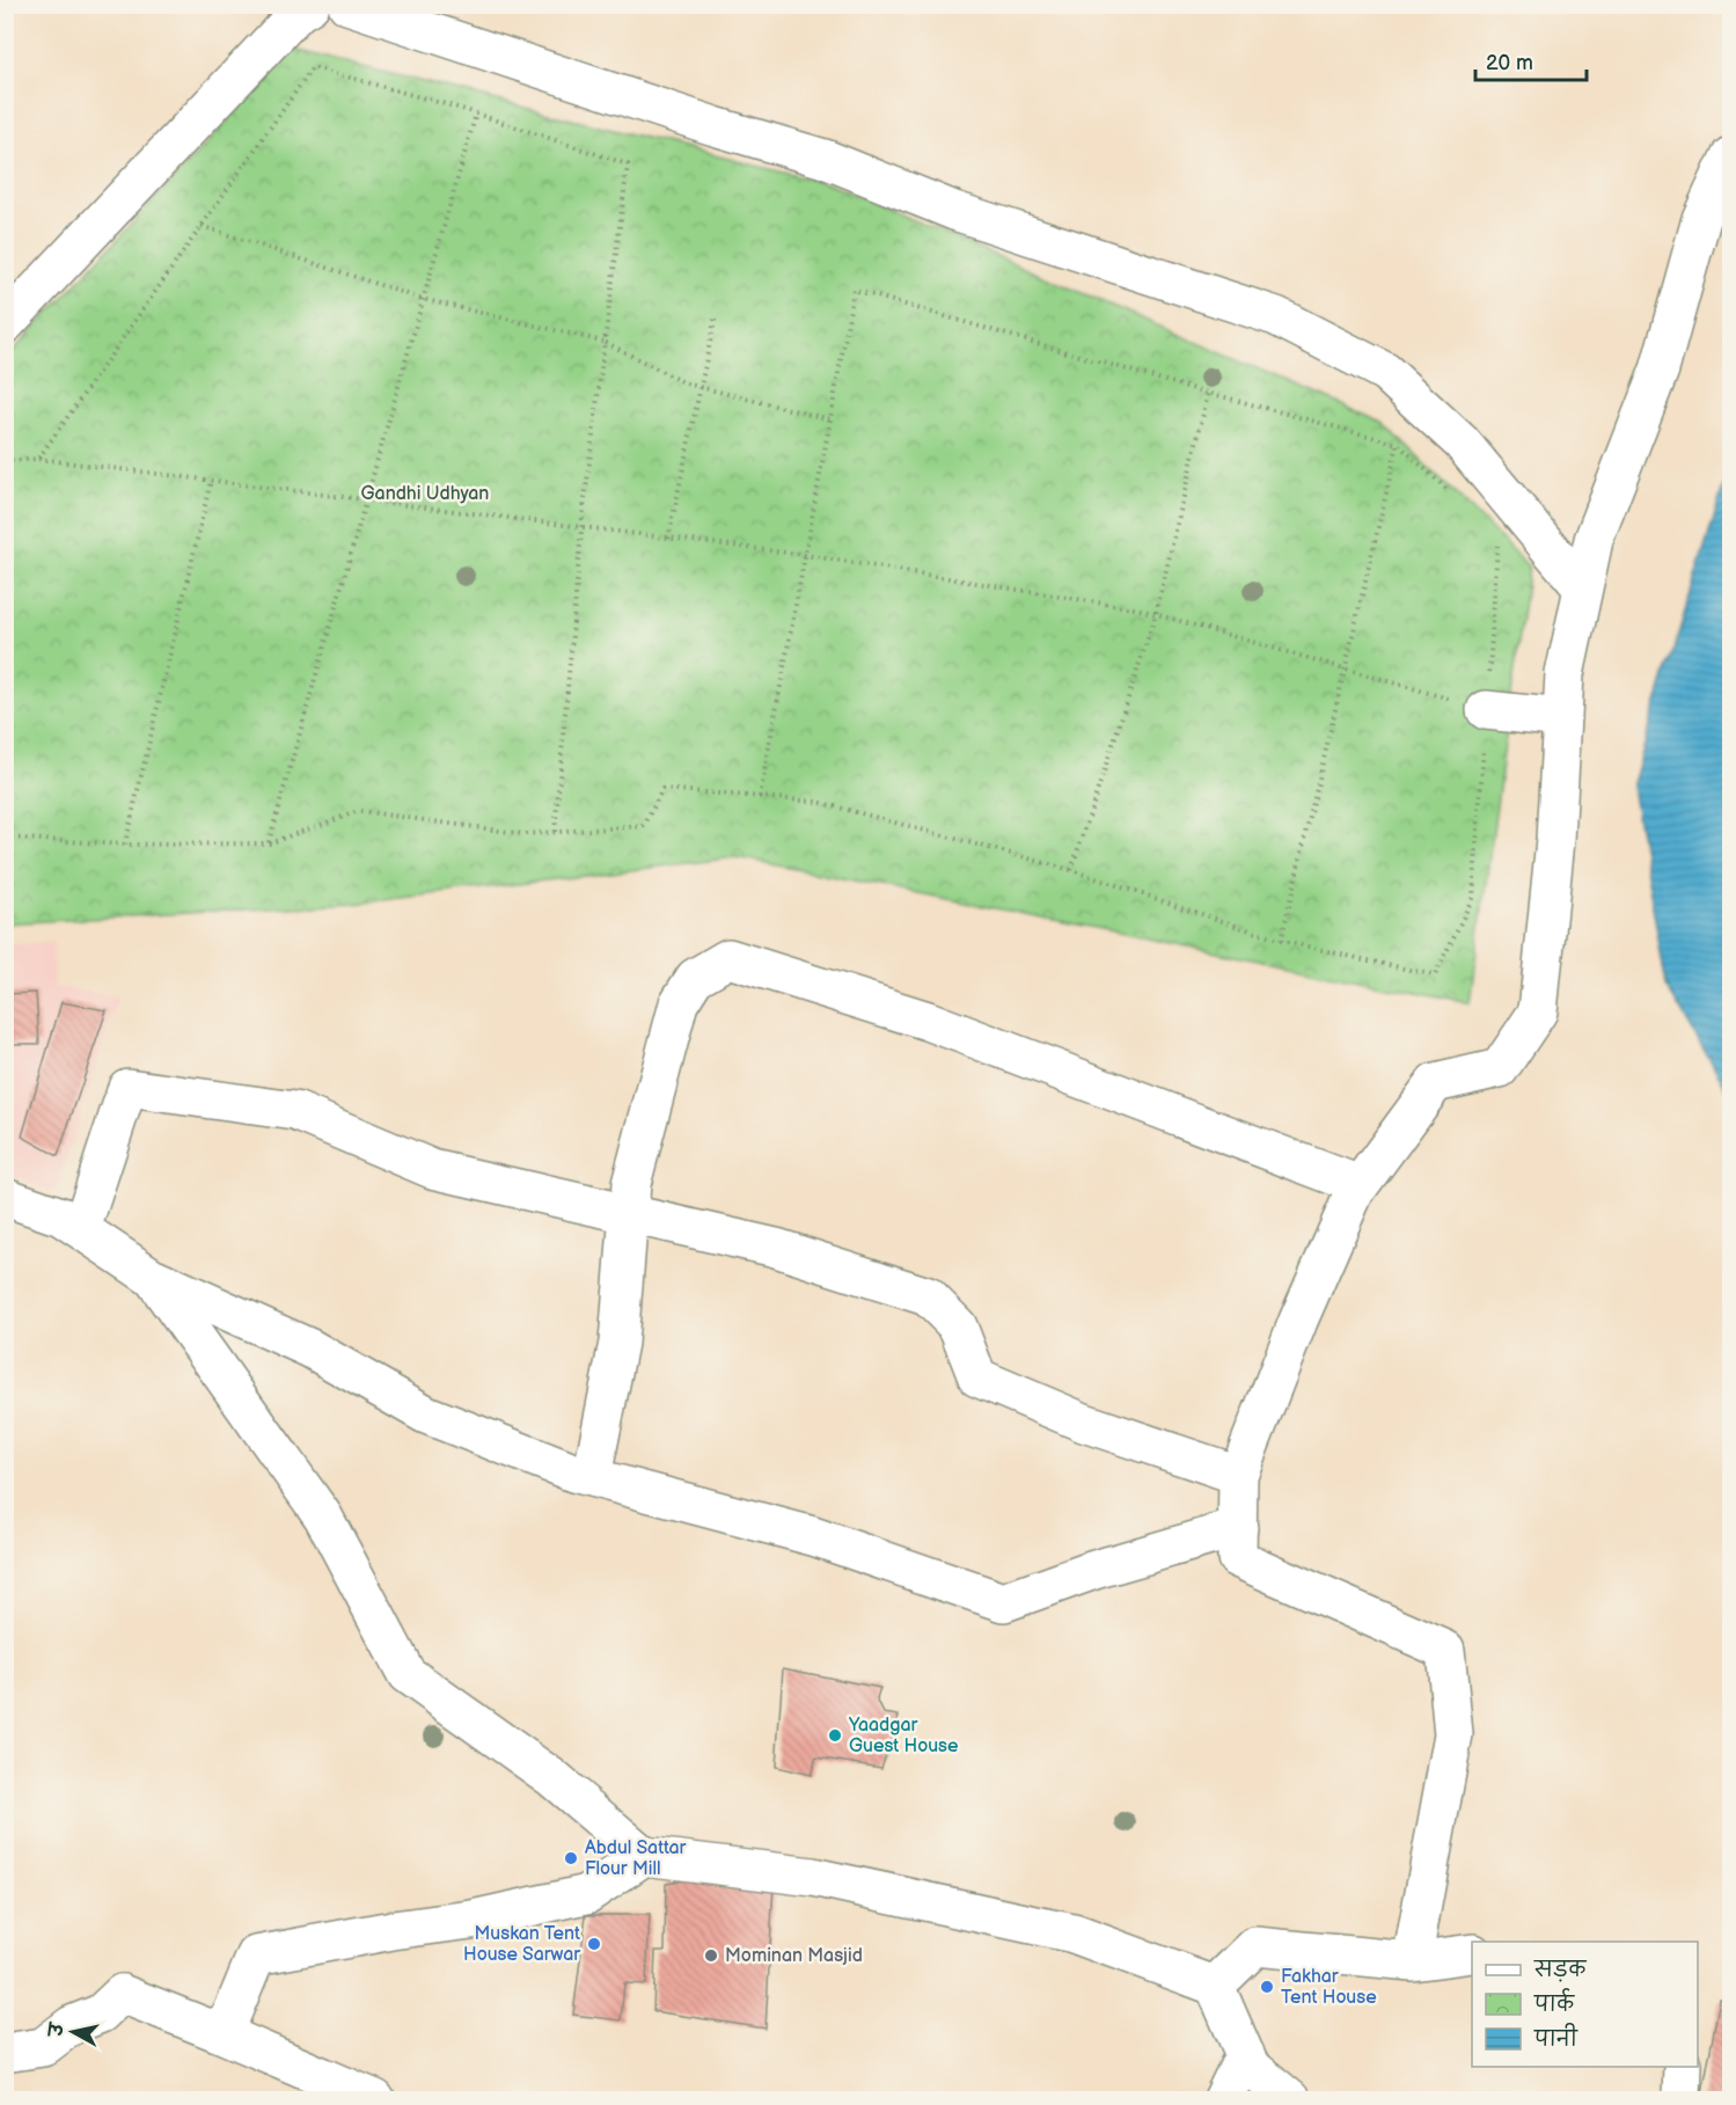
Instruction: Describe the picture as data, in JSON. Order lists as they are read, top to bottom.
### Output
{
  "parks": ["Gandhi Udhyan"],
  "places": [
    "Yaadgar Guest House",
    "Abdul Sattar Flour Mill",
    "Muskan Tent House Sarwar",
    "Mominan Masjid",
    "Fakhar Tent House"
  ],
  "legend": ["सड़क", "पार्क", "पानी"],
  "scale_bar": "20 m",
  "north": "left"
}
